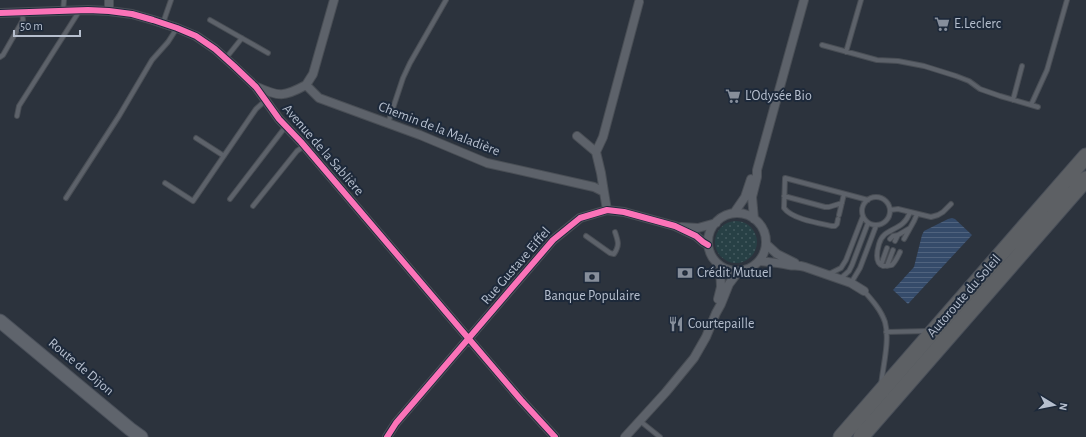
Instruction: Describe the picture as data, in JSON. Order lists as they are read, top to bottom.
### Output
{
  "streets": {
    "highway": ["Autoroute du Soleil"],
    "main road": ["Route de Dijon"],
    "street": ["Chemin de la Maladière", "Avenue de la Sablière", "Rue Gustave Eiffel"]
  },
  "crossings": [
    ["Avenue de la Sablière", "Rue Gustave Eiffel"]
  ],
  "places": {
    "supermarket": ["E.Leclerc", "L'Odysée Bio"],
    "bank": ["Crédit Mutuel", "Banque Populaire"],
    "restaurant": ["Courtepaille"]
  },
  "scale_bar": "50 m",
  "north": "right"
}
